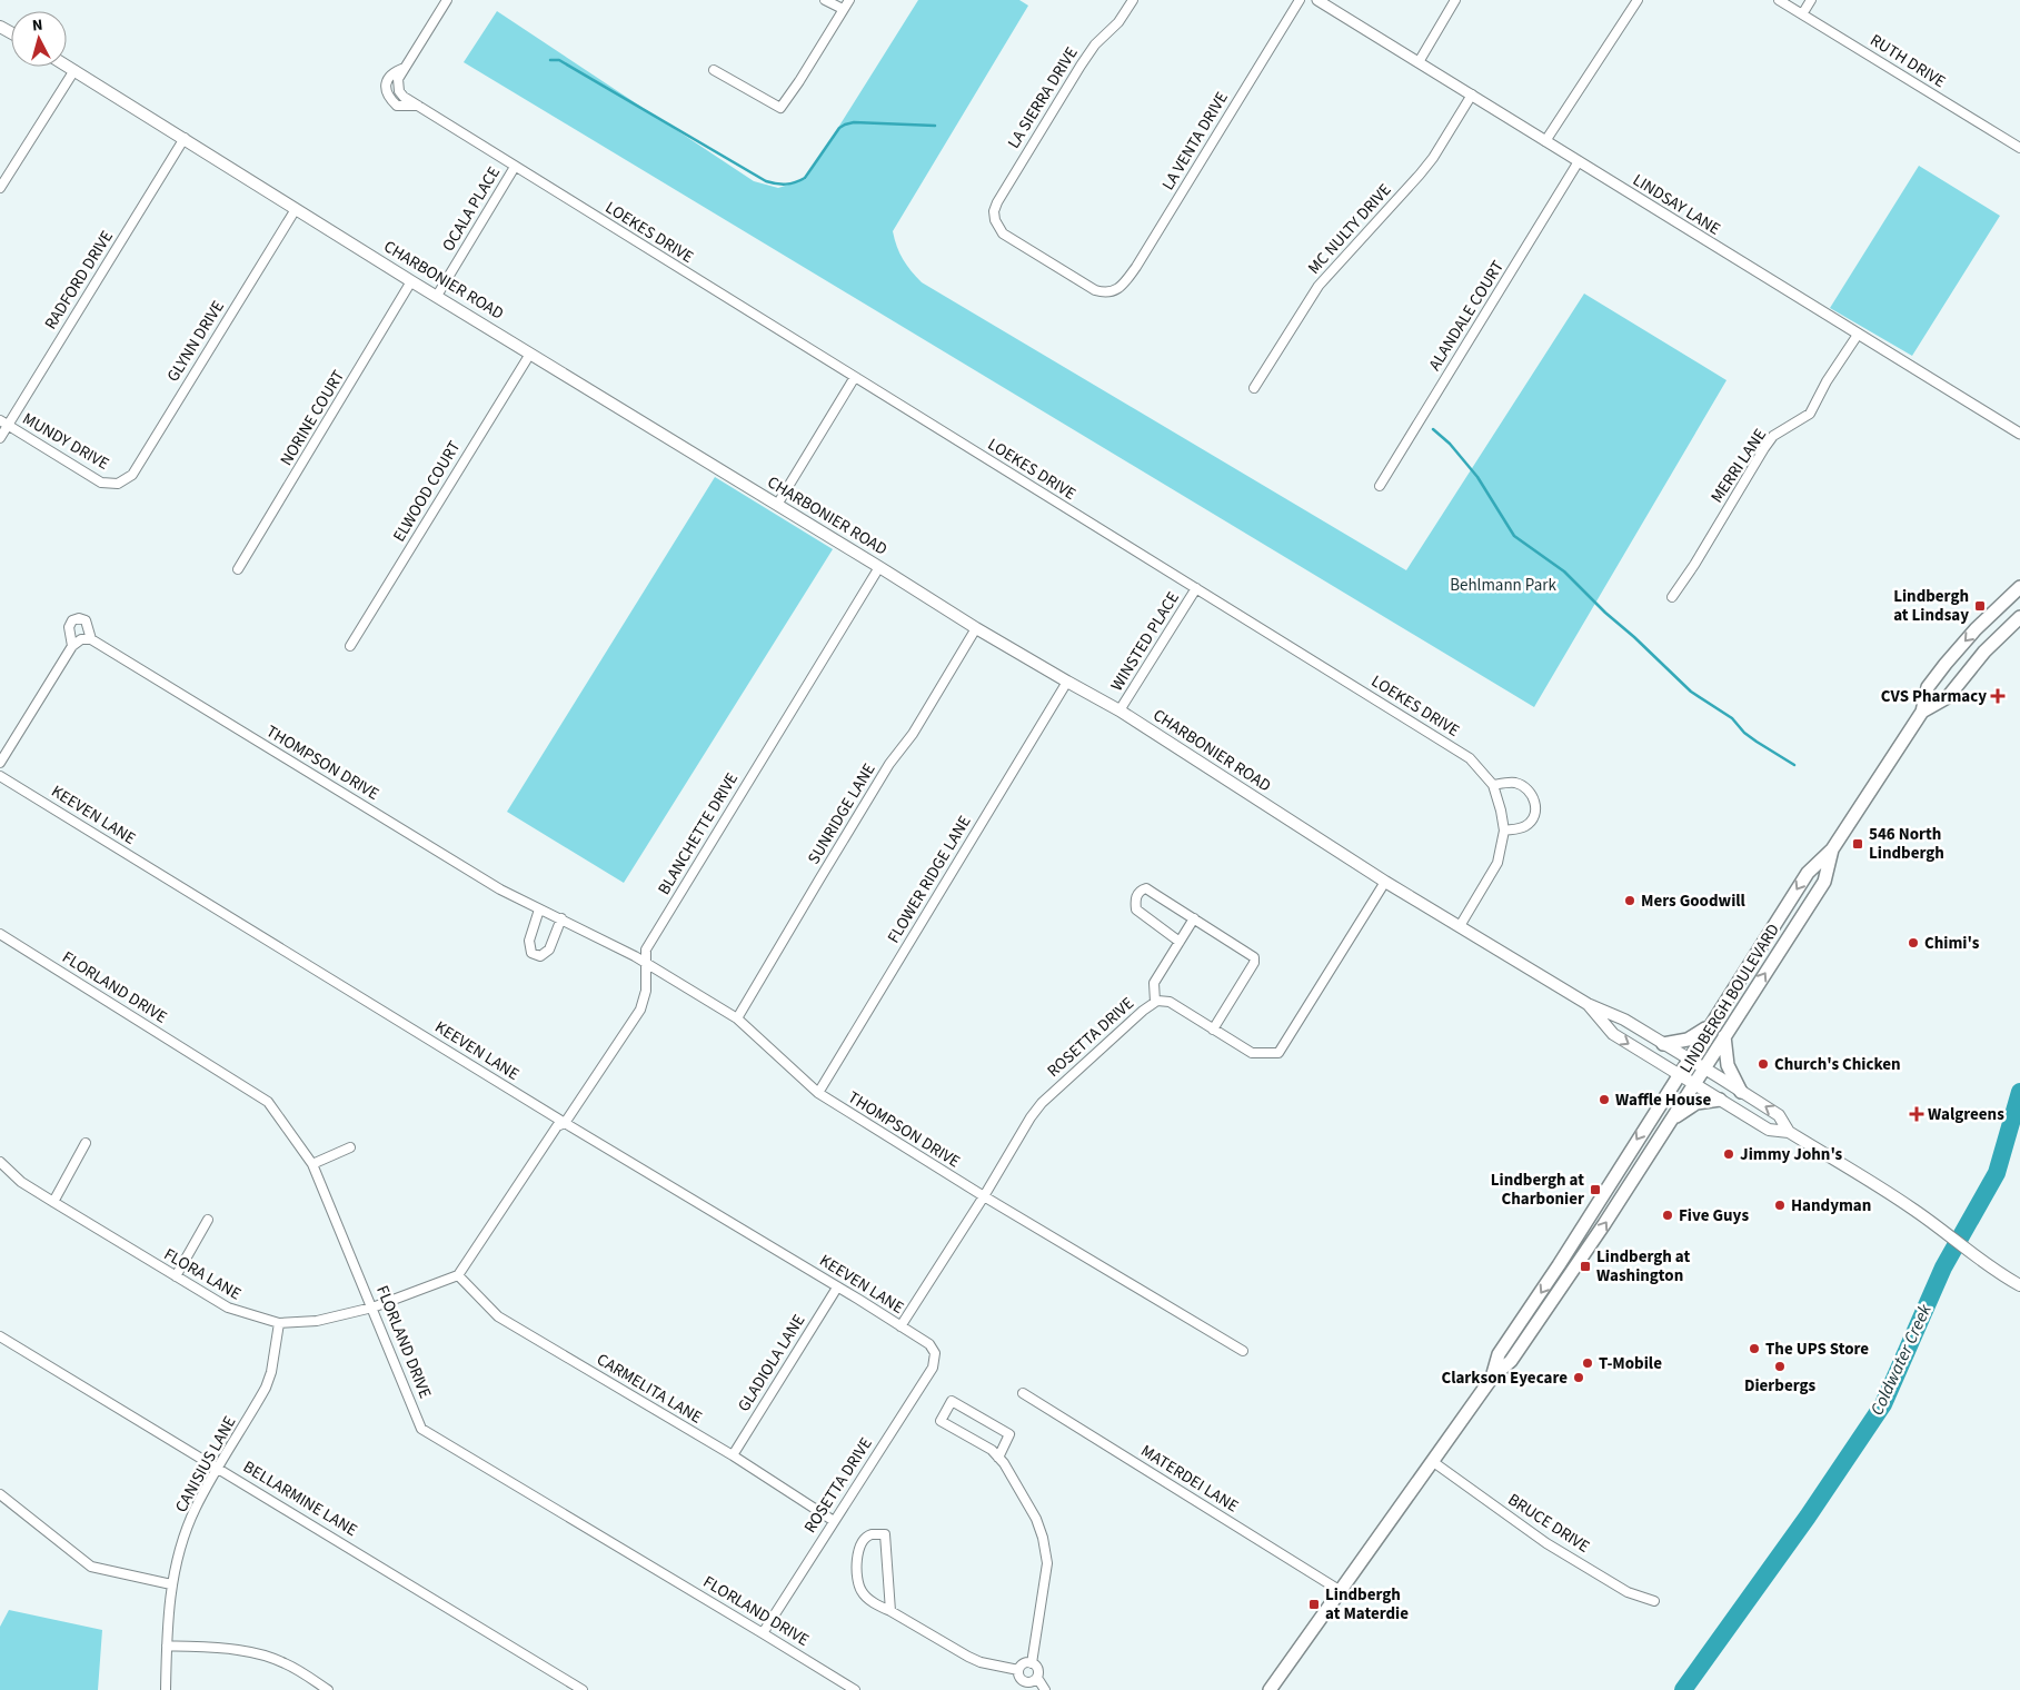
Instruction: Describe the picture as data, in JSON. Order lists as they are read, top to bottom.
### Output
{
  "streets": {
    "main road": ["CHARBONIER ROAD", "LINDBERGH BOULEVARD"],
    "street": [
      "RUTH DRIVE",
      "LA SIERRA DRIVE",
      "LA VENTA DRIVE",
      "LINDSAY LANE",
      "OCALA PLACE",
      "MC NULTY DRIVE",
      "LOEKES DRIVE",
      "RADFORD DRIVE",
      "ALANDALE COURT",
      "GLYNN DRIVE",
      "NORINE COURT",
      "MUNDY DRIVE",
      "MERRI LANE",
      "ELWOOD COURT",
      "WINSTED PLACE",
      "THOMPSON DRIVE",
      "SUNRIDGE LANE",
      "KEEVEN LANE",
      "BLANCHETTE DRIVE",
      "FLOWER RIDGE LANE",
      "FLORLAND DRIVE",
      "ROSETTA DRIVE",
      "FLORA LANE",
      "GLADIOLA LANE",
      "CARMELITA LANE",
      "CANISIUS LANE",
      "MATERDEI LANE",
      "BELLARMINE LANE",
      "BRUCE DRIVE"
    ]
  },
  "crossings": [
    ["LA SIERRA DRIVE", "LA VENTA DRIVE"],
    ["LINDSAY LANE", "MC NULTY DRIVE"],
    ["LINDSAY LANE", "ALANDALE COURT"],
    ["LINDSAY LANE", "MERRI LANE"],
    ["OCALA PLACE", "LOEKES DRIVE"],
    ["OCALA PLACE", "CHARBONIER ROAD"],
    ["LOEKES DRIVE", "CHARBONIER ROAD"],
    ["LOEKES DRIVE", "WINSTED PLACE"],
    ["RADFORD DRIVE", "CHARBONIER ROAD"],
    ["RADFORD DRIVE", "MUNDY DRIVE"],
    ["CHARBONIER ROAD", "GLYNN DRIVE"],
    ["CHARBONIER ROAD", "NORINE COURT"],
    ["CHARBONIER ROAD", "ELWOOD COURT"],
    ["CHARBONIER ROAD", "WINSTED PLACE"],
    ["CHARBONIER ROAD", "SUNRIDGE LANE"],
    ["CHARBONIER ROAD", "BLANCHETTE DRIVE"],
    ["CHARBONIER ROAD", "FLOWER RIDGE LANE"],
    ["CHARBONIER ROAD", "LINDBERGH BOULEVARD"],
    ["CHARBONIER ROAD", "ROSETTA DRIVE"],
    ["GLYNN DRIVE", "MUNDY DRIVE"],
    ["THOMPSON DRIVE", "SUNRIDGE LANE"],
    ["THOMPSON DRIVE", "BLANCHETTE DRIVE"],
    ["THOMPSON DRIVE", "FLOWER RIDGE LANE"],
    ["THOMPSON DRIVE", "ROSETTA DRIVE"],
    ["KEEVEN LANE", "BLANCHETTE DRIVE"],
    ["KEEVEN LANE", "ROSETTA DRIVE"],
    ["KEEVEN LANE", "GLADIOLA LANE"],
    ["FLORLAND DRIVE", "ROSETTA DRIVE"],
    ["FLORLAND DRIVE", "FLORA LANE"],
    ["LINDBERGH BOULEVARD", "MATERDEI LANE"],
    ["LINDBERGH BOULEVARD", "BRUCE DRIVE"],
    ["ROSETTA DRIVE", "CARMELITA LANE"],
    ["FLORA LANE", "CARMELITA LANE"],
    ["FLORA LANE", "CANISIUS LANE"],
    ["GLADIOLA LANE", "CARMELITA LANE"],
    ["CANISIUS LANE", "BELLARMINE LANE"]
  ],
  "water": ["Coldwater Creek"],
  "parks": ["Behlmann Park"],
  "places": {
    "transit": [
      "Lindbergh at Lindsay",
      "546 North Lindbergh",
      "Lindbergh at Charbonier",
      "Lindbergh at Washington",
      "Lindbergh at Materdie"
    ],
    "health": ["CVS Pharmacy", "Walgreens"],
    "other": [
      "Mers Goodwill",
      "Chimi's",
      "Church's Chicken",
      "Waffle House",
      "Jimmy John's",
      "Handyman",
      "Five Guys",
      "The UPS Store",
      "T-Mobile",
      "Dierbergs",
      "Clarkson Eyecare"
    ]
  },
  "north": "top"
}
